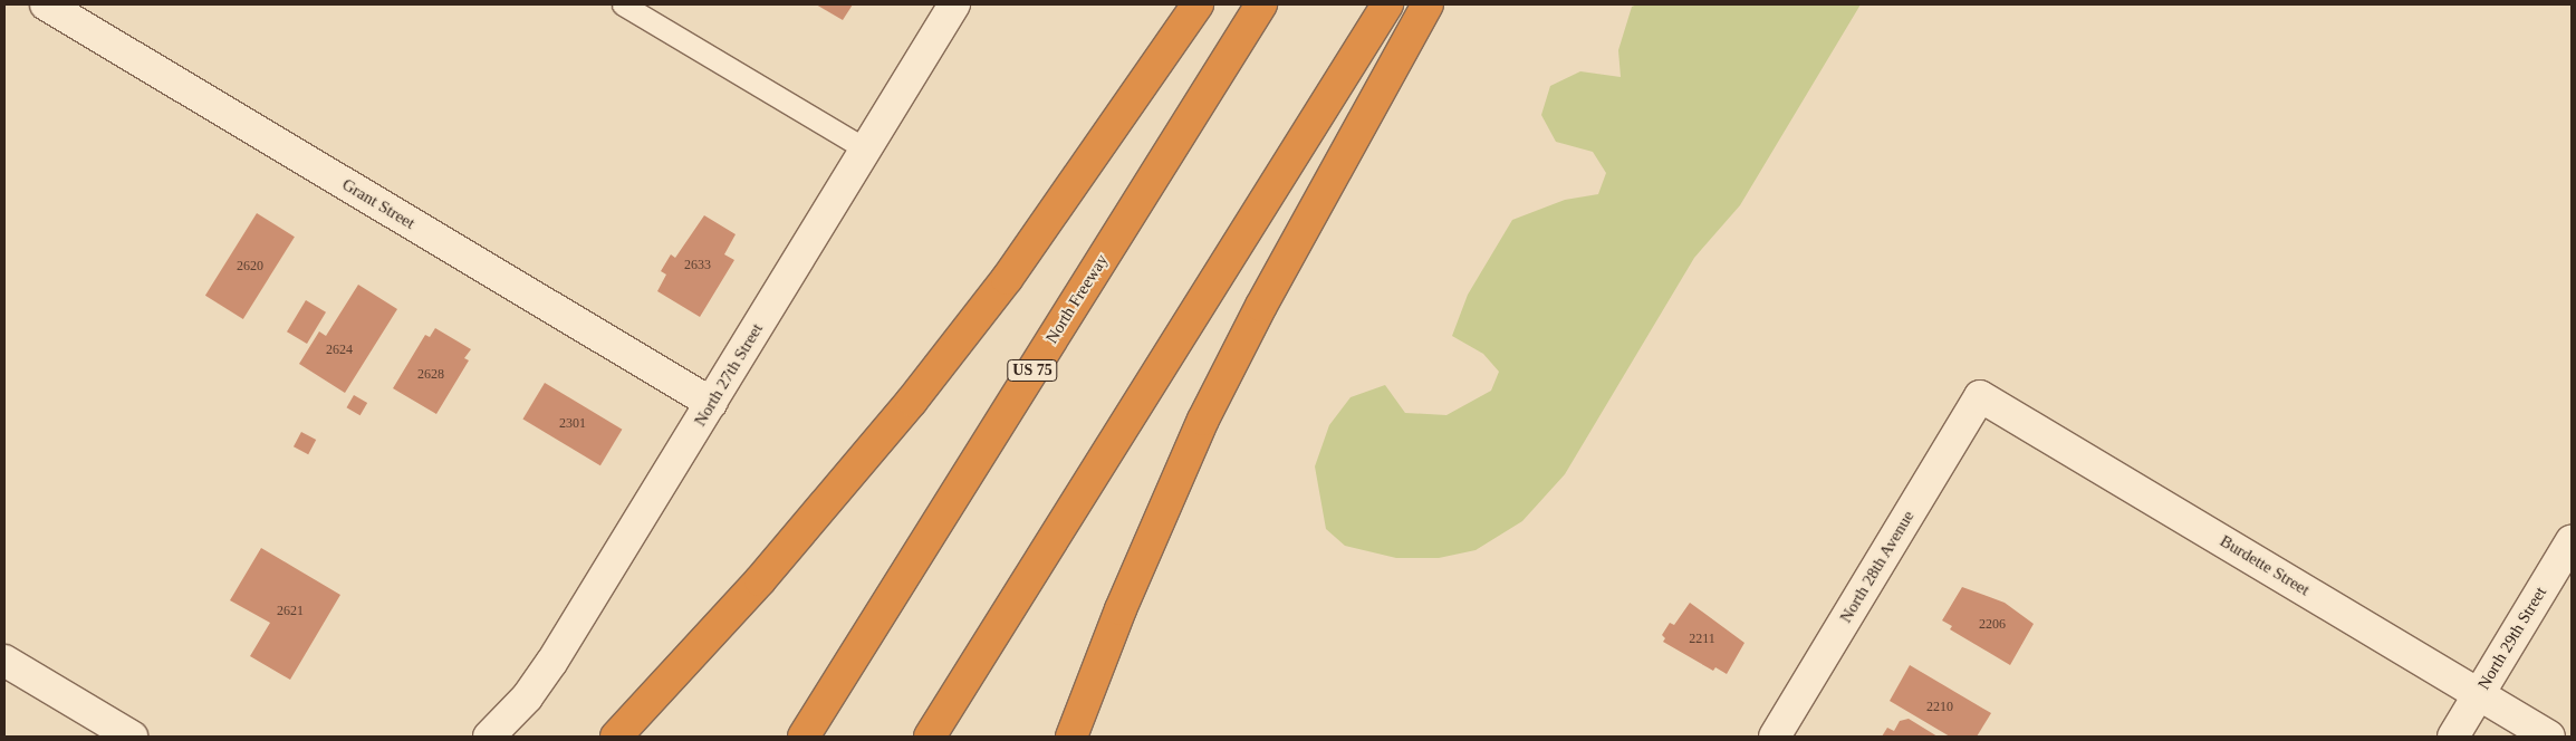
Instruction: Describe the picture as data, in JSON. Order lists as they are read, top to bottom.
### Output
{
  "streets": {
    "highway": ["North Freeway", "US 75"],
    "street": [
      "Grant Street",
      "North 27th Street",
      "Burdette Street",
      "North 28th Avenue",
      "North 29th Street"
    ]
  },
  "crossings": [
    ["Grant Street", "North 27th Street"],
    ["Burdette Street", "North 28th Avenue"],
    ["Burdette Street", "North 29th Street"]
  ],
  "house_numbers": [
    "2633",
    "2620",
    "2624",
    "2628",
    "2301",
    "2621",
    "2206",
    "2211",
    "2210"
  ]
}
